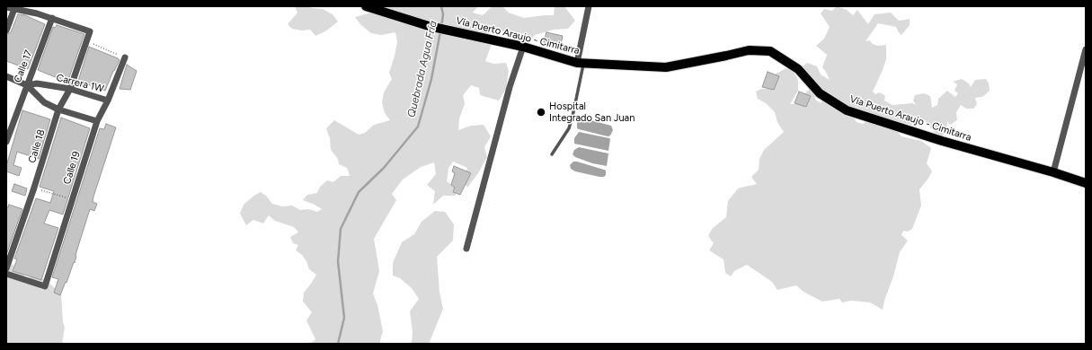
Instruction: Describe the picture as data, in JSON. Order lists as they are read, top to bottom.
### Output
{
  "streets": {
    "main road": ["Vía Puerto Araujo - Cimitarra"],
    "street": [
      "Calle 17",
      "Carrera 1W",
      "Calle 18",
      "Calle 19"
    ]
  },
  "crossings": [
    ["Calle 17", "Carrera 1W"],
    ["Calle 17", "Calle 18"],
    ["Carrera 1W", "Calle 18"],
    ["Carrera 1W", "Calle 19"]
  ],
  "water": ["Quebrada Agua Fría"],
  "places": ["Hospital Integrado San Juan"]
}
